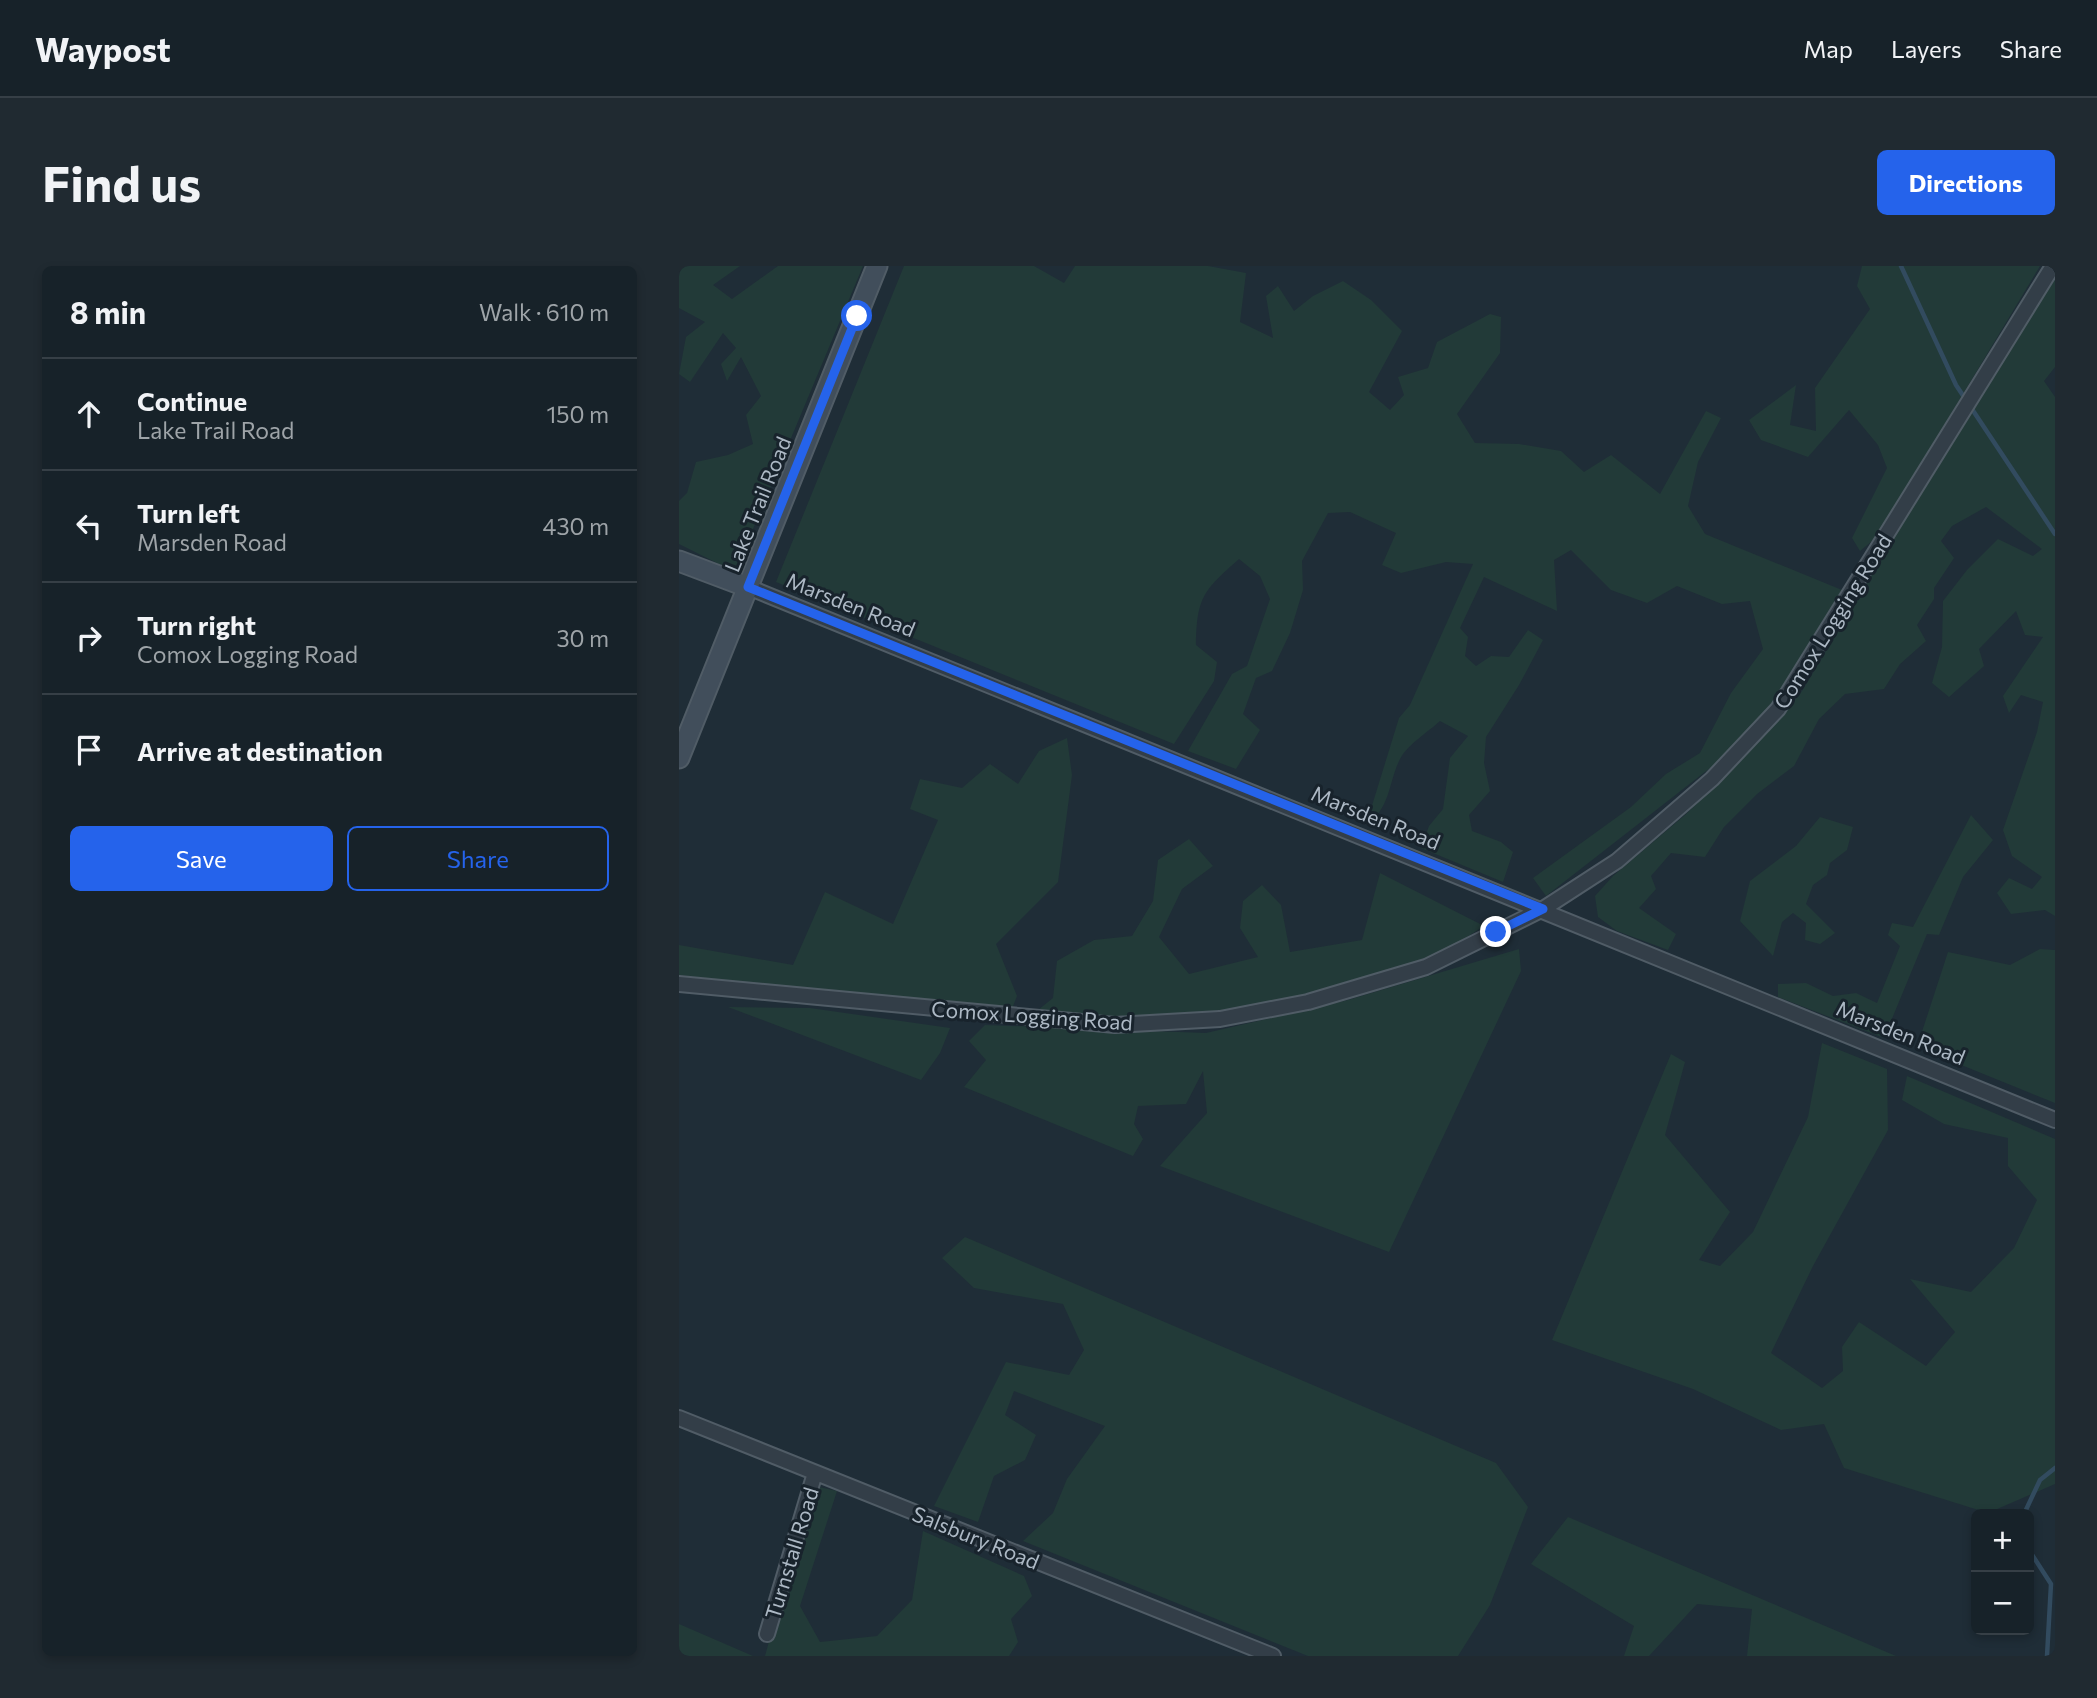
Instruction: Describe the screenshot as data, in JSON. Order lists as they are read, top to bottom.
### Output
{
  "streets": {
    "street": [
      "Lake Trail Road",
      "Marsden Road",
      "Comox Logging Road",
      "Salsbury Road",
      "Turnstall Road"
    ]
  },
  "crossings": [
    ["Lake Trail Road", "Marsden Road"],
    ["Marsden Road", "Comox Logging Road"],
    ["Salsbury Road", "Turnstall Road"]
  ],
  "page": {
    "header": "Waypost",
    "nav": ["Map", "Layers", "Share"],
    "buttons": [
      "Directions",
      ["Save", "Share"]
    ],
    "title": "Find us",
    "heading": ["8 min", "Walk · 610 m"],
    "list": [
      ["Continue", "Lake Trail Road", "150 m"],
      ["Turn left", "Marsden Road", "430 m"],
      ["Turn right", "Comox Logging Road", "30 m"],
      "Arrive at destination"
    ],
    "map_buttons": ["+", "−"]
  }
}
